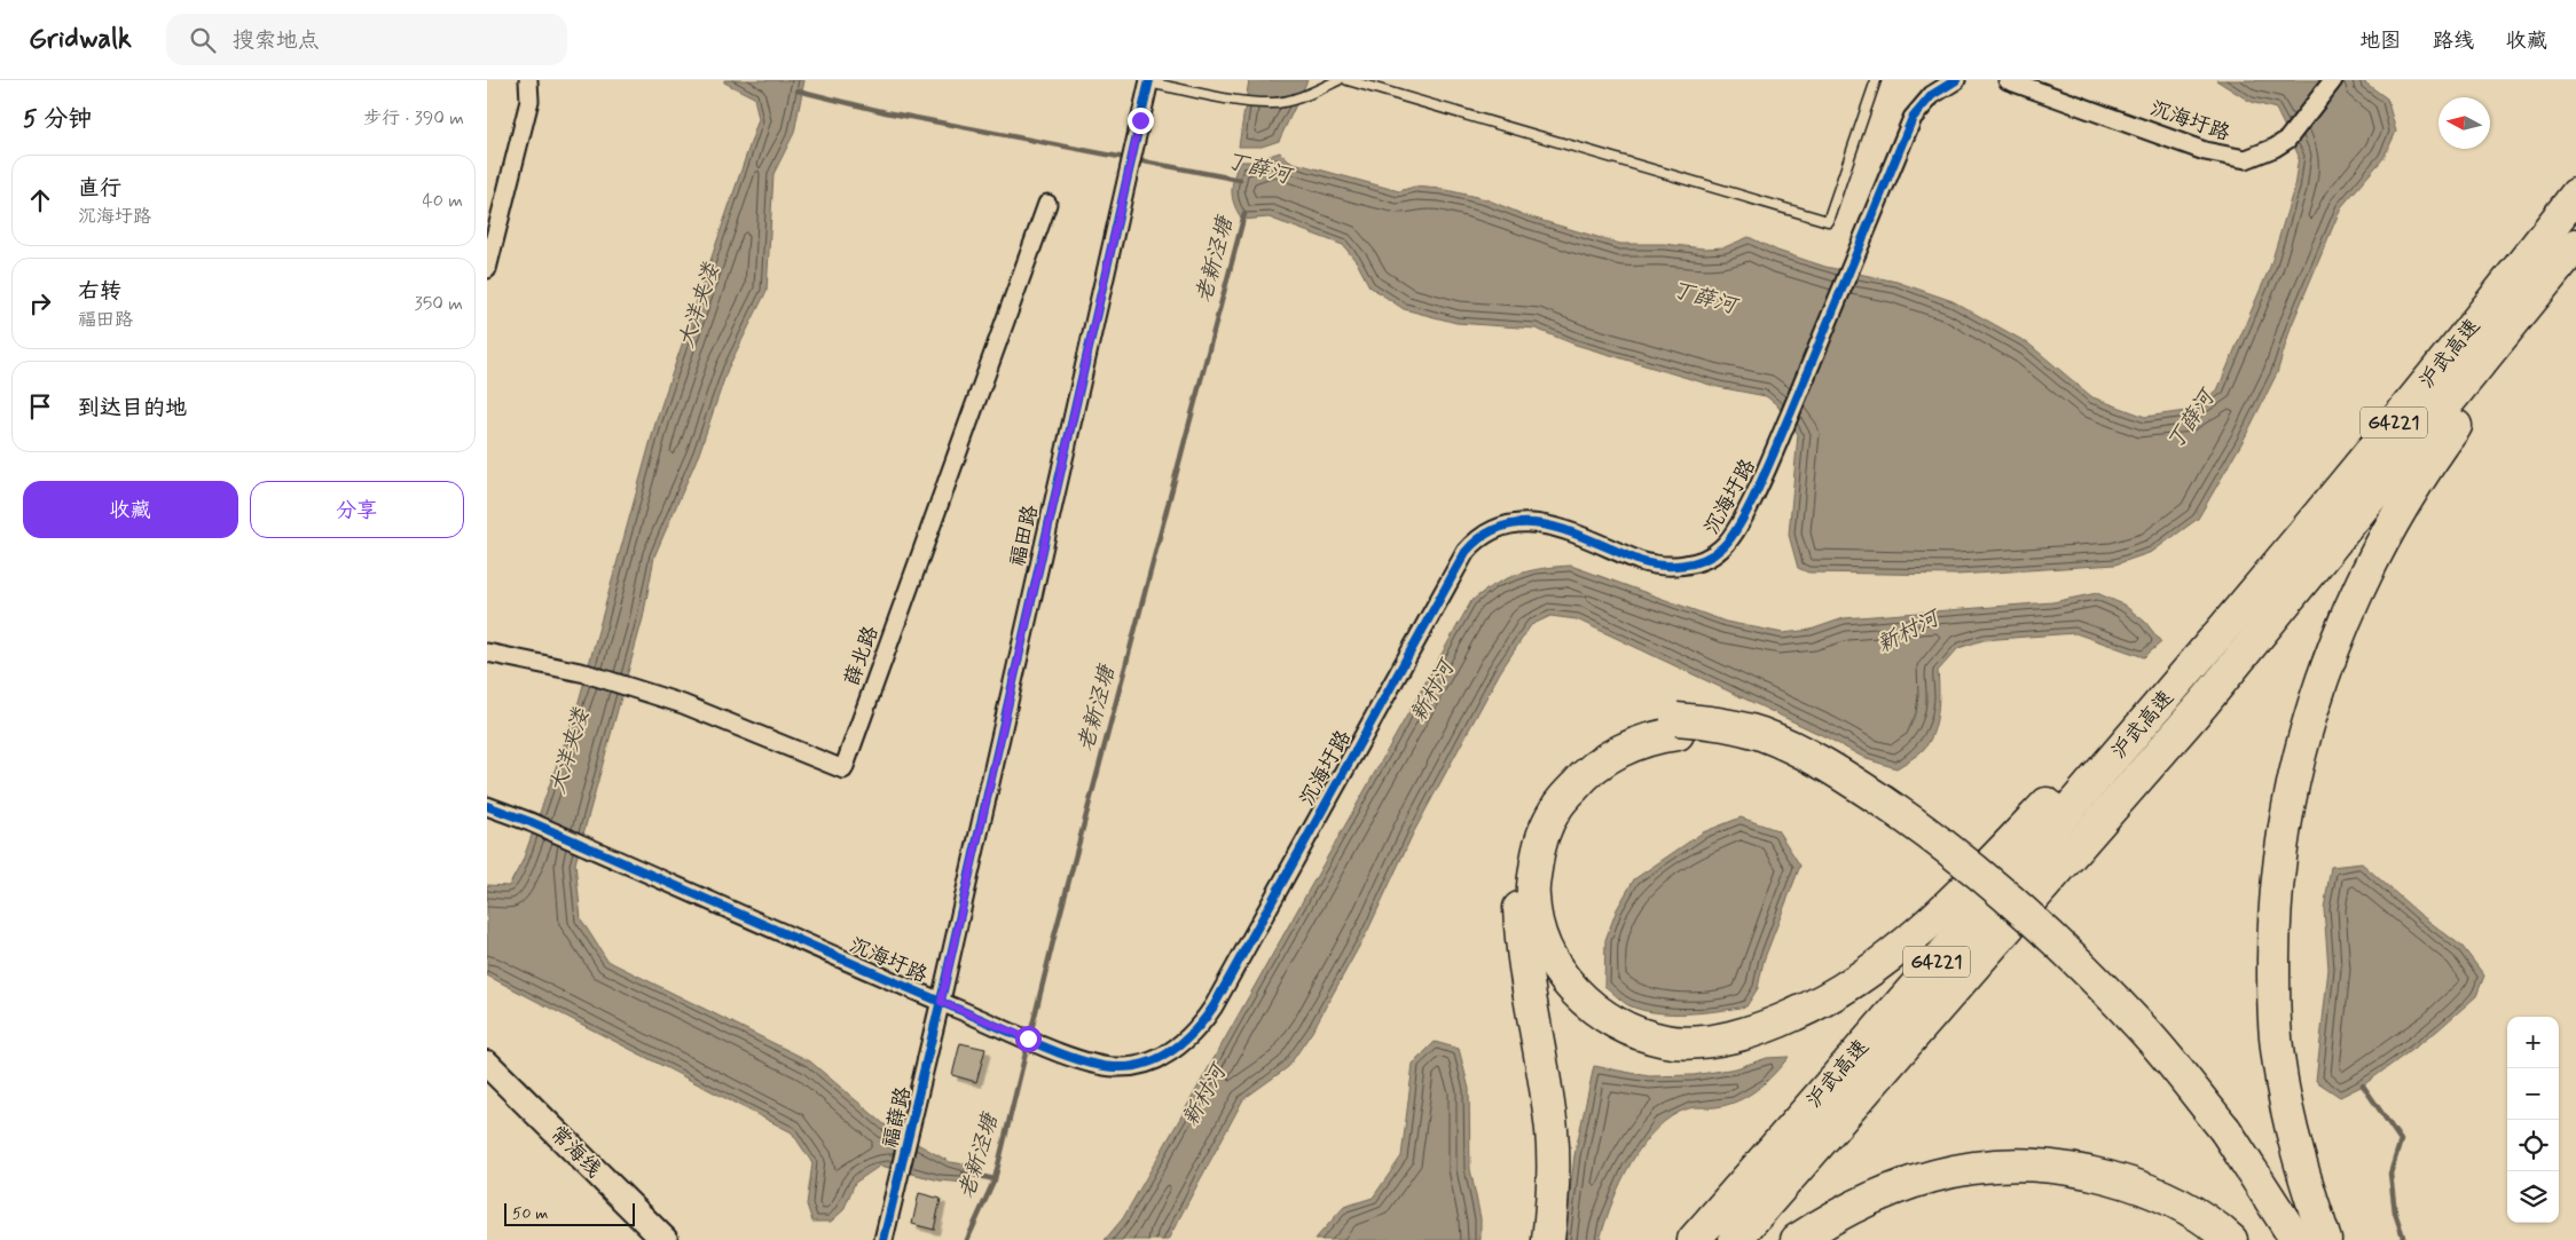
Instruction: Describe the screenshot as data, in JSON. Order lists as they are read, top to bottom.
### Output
{
  "streets": {
    "highway": ["沪武高速", "G4221"],
    "main road": ["常海线"],
    "street": [
      "沉海圩路",
      "福田路",
      "薛北路",
      "福薛路"
    ]
  },
  "crossings": [
    ["沉海圩路", "福田路"],
    ["沉海圩路", "福薛路"],
    ["福田路", "福薛路"]
  ],
  "water": [
    "丁薛河",
    "老新泾塘",
    "大洋夹溇",
    "新村河"
  ],
  "scale_bar": "50 m",
  "north": "left",
  "page": {
    "header": "Gridwalk",
    "search": "搜索地点",
    "nav": ["地图", "路线", "收藏"],
    "heading": ["5 分钟", "步行 · 390 m"],
    "list": [
      ["直行", "沉海圩路", "40 m"],
      ["右转", "福田路", "350 m"],
      "到达目的地"
    ],
    "buttons": ["收藏", "分享"],
    "map_buttons": ["+", "−"],
    "scale": "50 m"
  }
}
